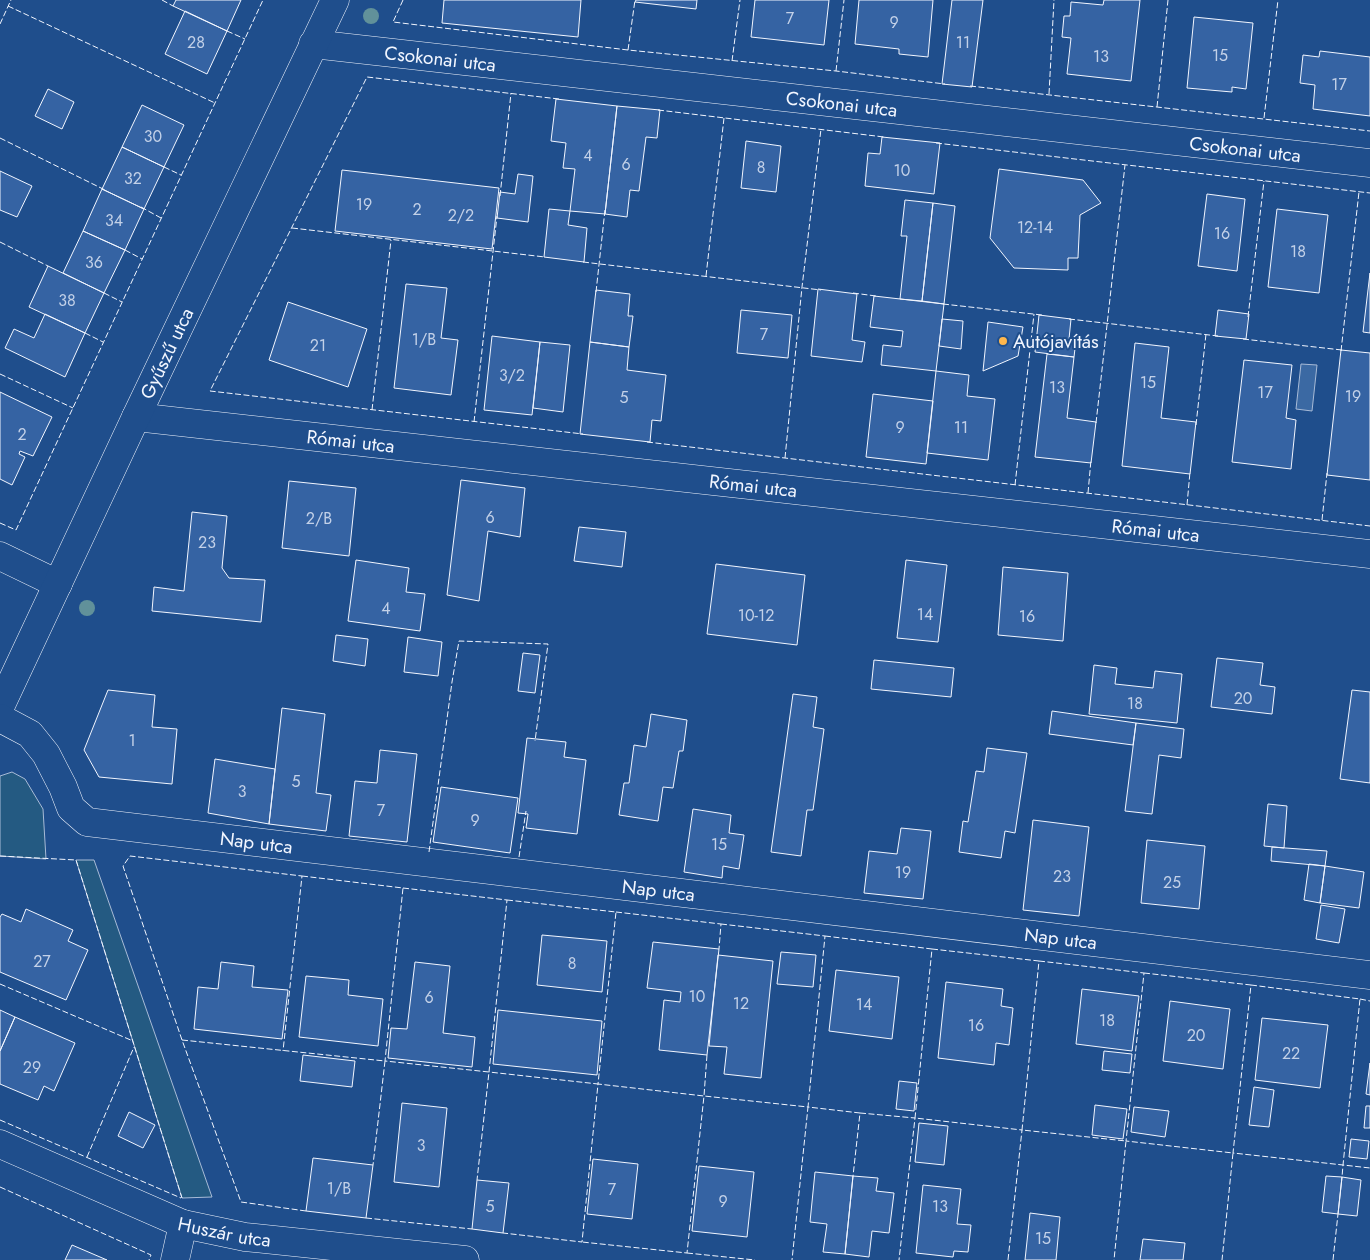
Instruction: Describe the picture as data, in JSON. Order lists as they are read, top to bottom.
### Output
{
  "streets": {
    "street": [
      "Csokonai utca",
      "Gyűszű utca",
      "Római utca",
      "Nap utca",
      "Huszár utca"
    ]
  },
  "crossings": [
    ["Csokonai utca", "Gyűszű utca"],
    ["Gyűszű utca", "Római utca"]
  ],
  "places": ["Autójavítás"],
  "house_numbers": [
    "7",
    "9",
    "28",
    "11",
    "15",
    "13",
    "17",
    "30",
    "4",
    "6",
    "8",
    "10",
    "32",
    "19",
    "2",
    "2/2",
    "34",
    "12-14",
    "16",
    "18",
    "36",
    "38",
    "7",
    "1/B",
    "21",
    "3/2",
    "15",
    "13",
    "17",
    "19",
    "5",
    "9",
    "11",
    "2",
    "6",
    "2/B",
    "23",
    "4",
    "14",
    "10-12",
    "16",
    "20",
    "18",
    "1",
    "5",
    "3",
    "7",
    "9",
    "15",
    "19",
    "23",
    "25",
    "27",
    "8",
    "10",
    "6",
    "12",
    "14",
    "18",
    "16",
    "20",
    "22",
    "29",
    "3",
    "1/B",
    "7",
    "9",
    "5",
    "13",
    "15"
  ]
}
